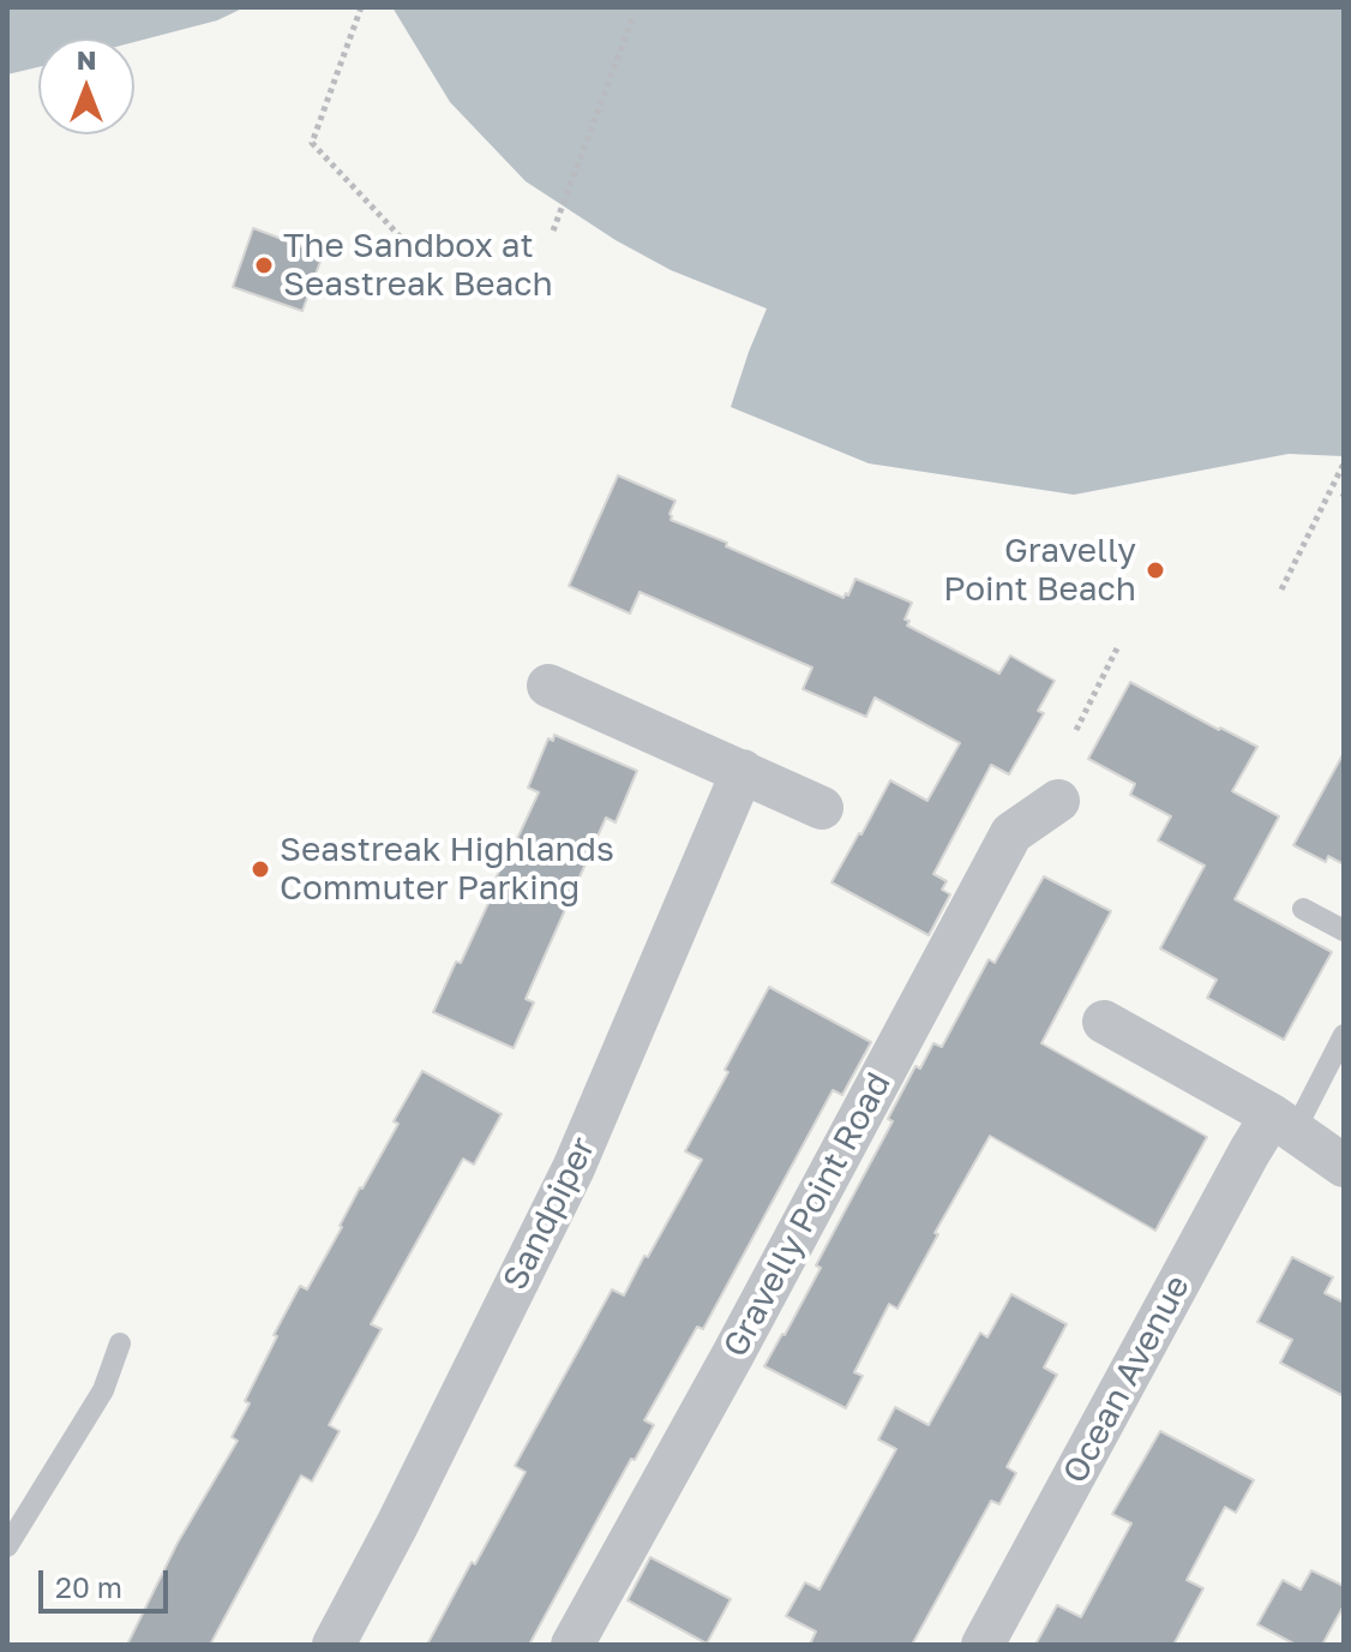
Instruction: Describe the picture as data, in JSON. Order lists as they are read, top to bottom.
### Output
{
  "streets": {
    "street": ["Sandpiper", "Gravelly Point Road", "Ocean Avenue"]
  },
  "places": ["The Sandbox at Seastreak Beach", "Gravelly Point Beach", "Seastreak Highlands Commuter Parking"],
  "scale_bar": "20 m",
  "north": "top"
}
